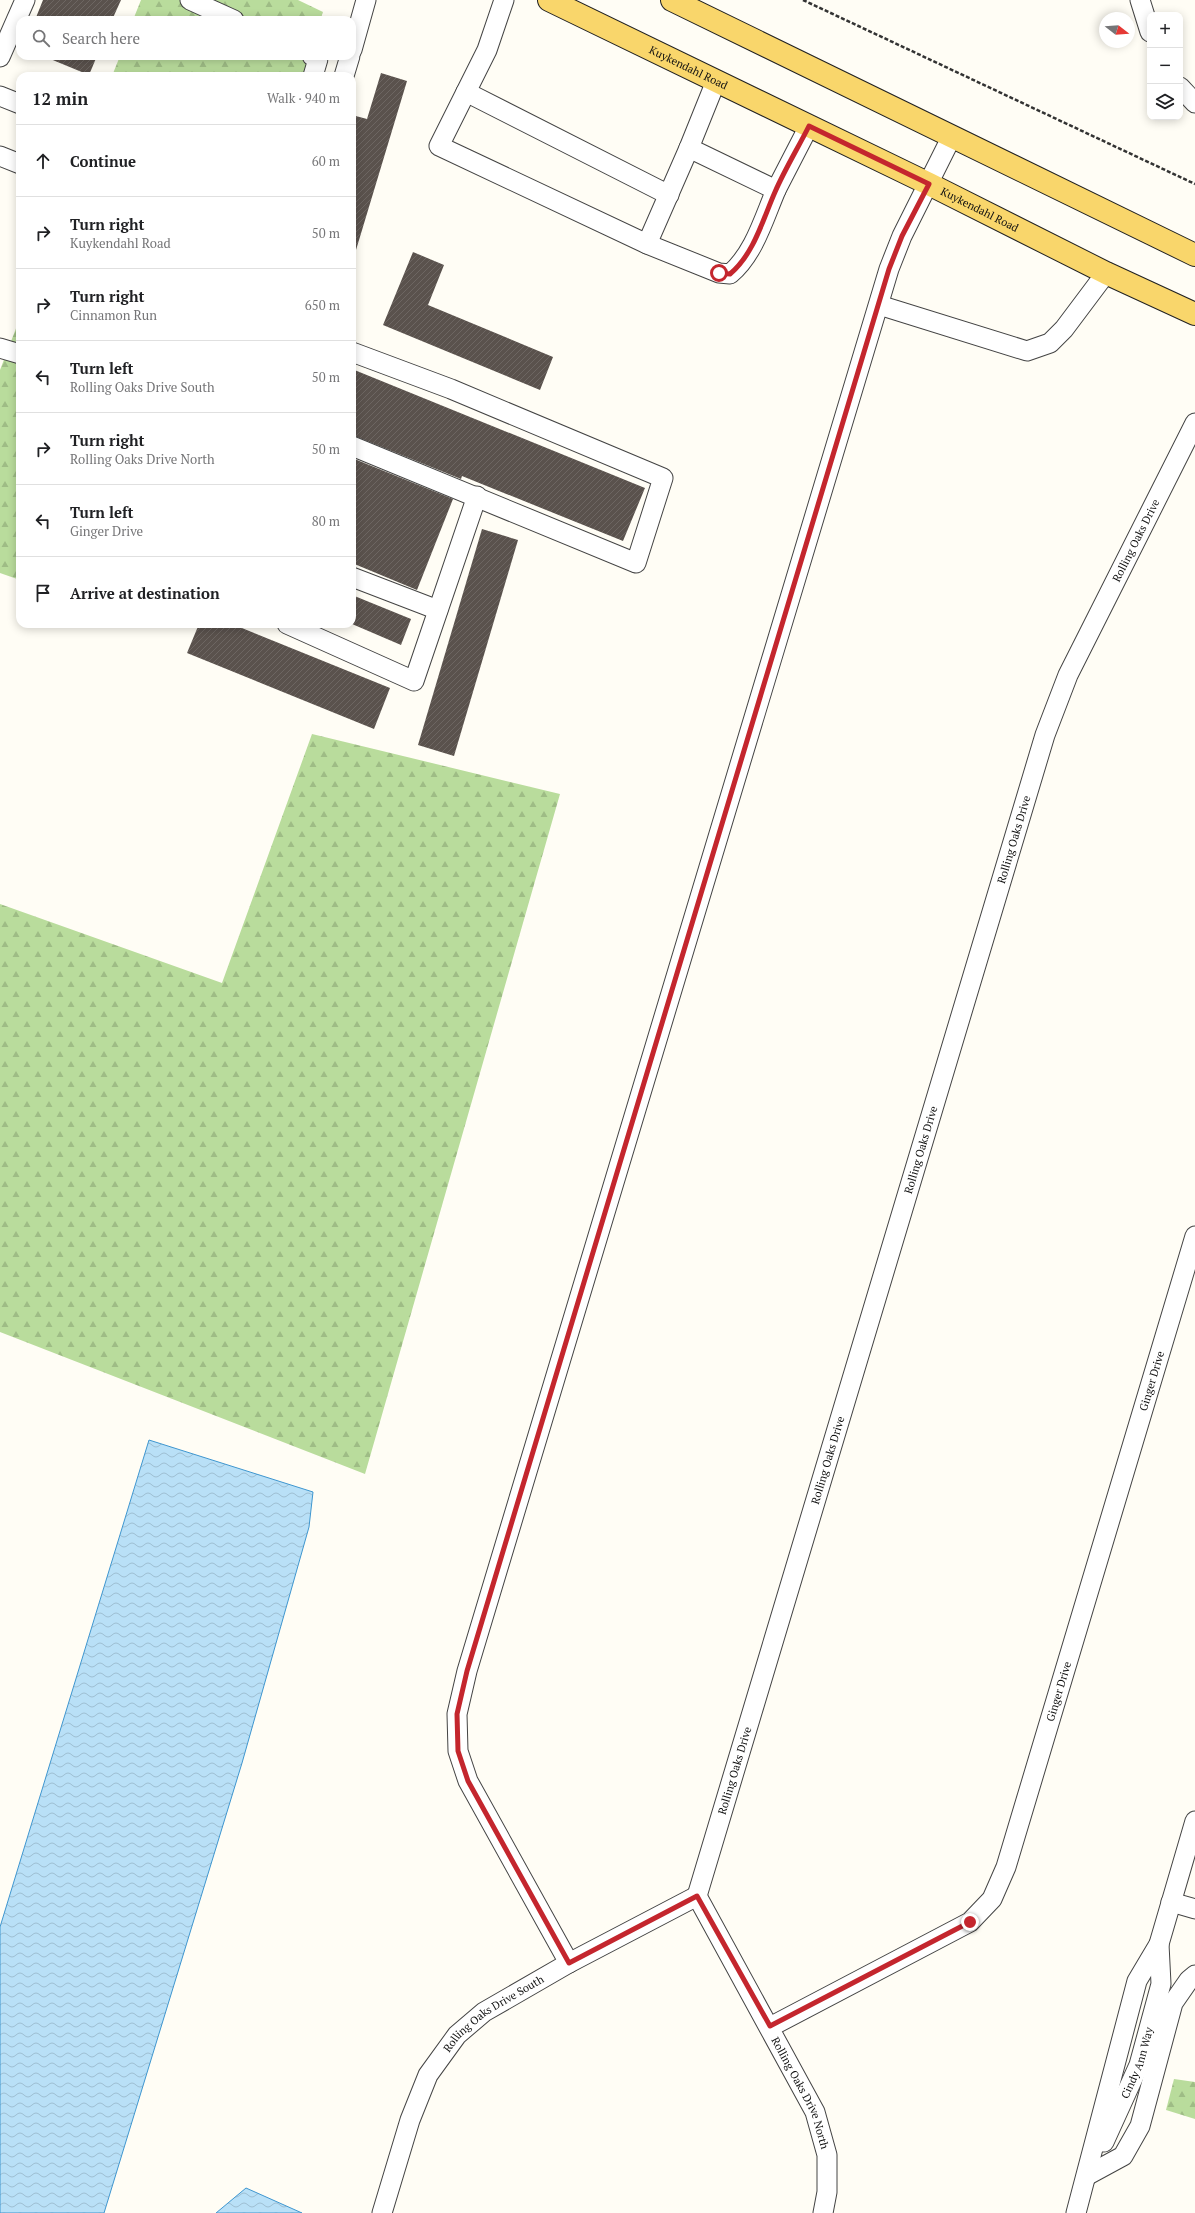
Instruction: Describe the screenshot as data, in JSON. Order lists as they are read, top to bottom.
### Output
{
  "streets": {
    "main road": ["Kuykendahl Road"],
    "street": [
      "Rolling Oaks Drive",
      "Ginger Drive",
      "Rolling Oaks Drive South",
      "Cindy Ann Way",
      "Rolling Oaks Drive North"
    ]
  },
  "crossings": [
    ["Rolling Oaks Drive", "Rolling Oaks Drive South"],
    ["Rolling Oaks Drive", "Rolling Oaks Drive North"],
    ["Ginger Drive", "Rolling Oaks Drive North"],
    ["Rolling Oaks Drive South", "Rolling Oaks Drive North"]
  ],
  "north": "right",
  "page": {
    "map_buttons": ["+", "−"],
    "search": "Search here",
    "heading": ["12 min", "Walk · 940 m"],
    "list": [
      ["Continue", "60 m"],
      ["Turn right", "Kuykendahl Road", "50 m"],
      ["Turn right", "Cinnamon Run", "650 m"],
      ["Turn left", "Rolling Oaks Drive South", "50 m"],
      ["Turn right", "Rolling Oaks Drive North", "50 m"],
      ["Turn left", "Ginger Drive", "80 m"],
      "Arrive at destination"
    ]
  }
}
